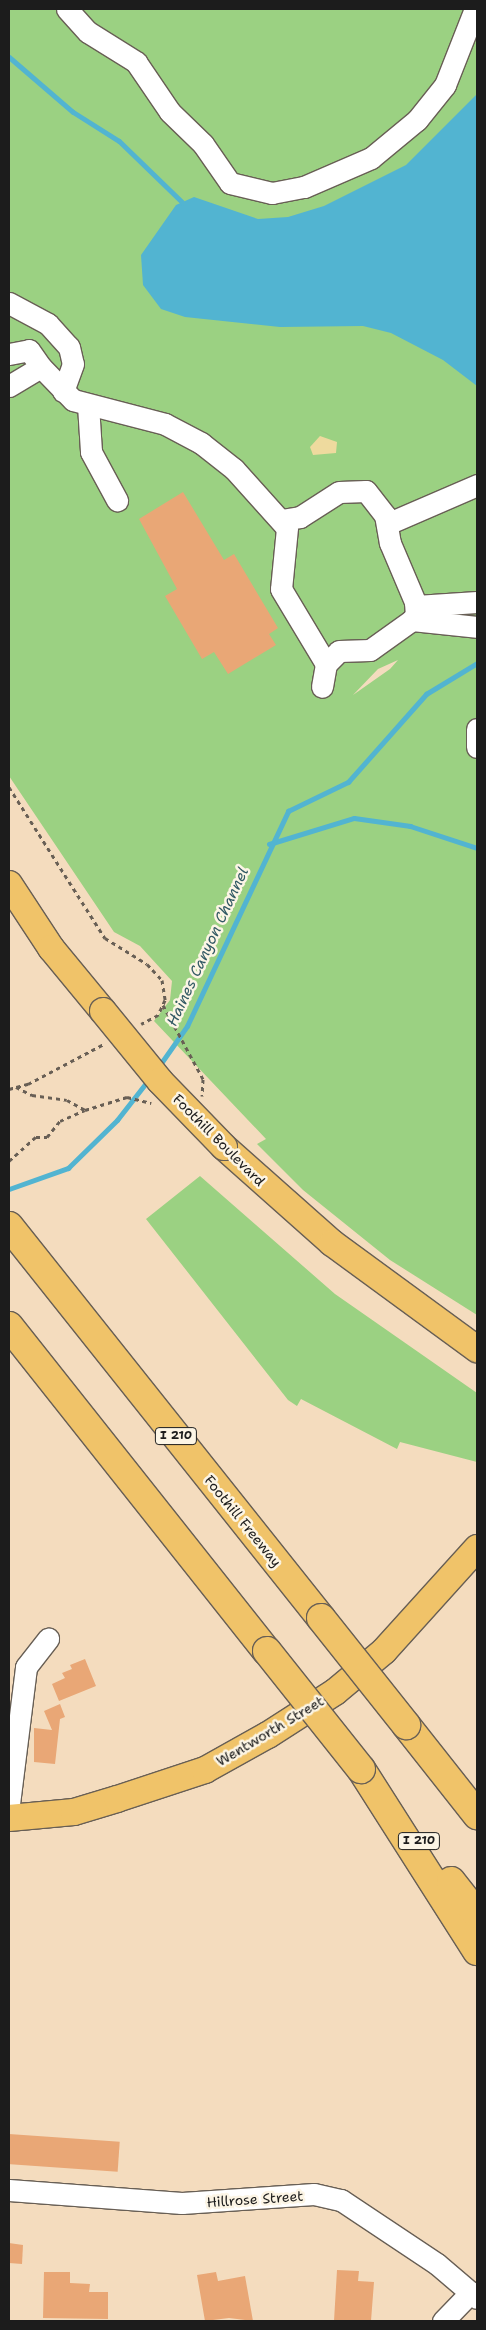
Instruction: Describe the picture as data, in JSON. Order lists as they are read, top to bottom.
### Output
{
  "streets": {
    "highway": ["I 210", "Foothill Freeway"],
    "main road": ["Foothill Boulevard", "Wentworth Street"],
    "street": ["Hillrose Street"]
  },
  "water": ["Haines Canyon Channel"]
}
